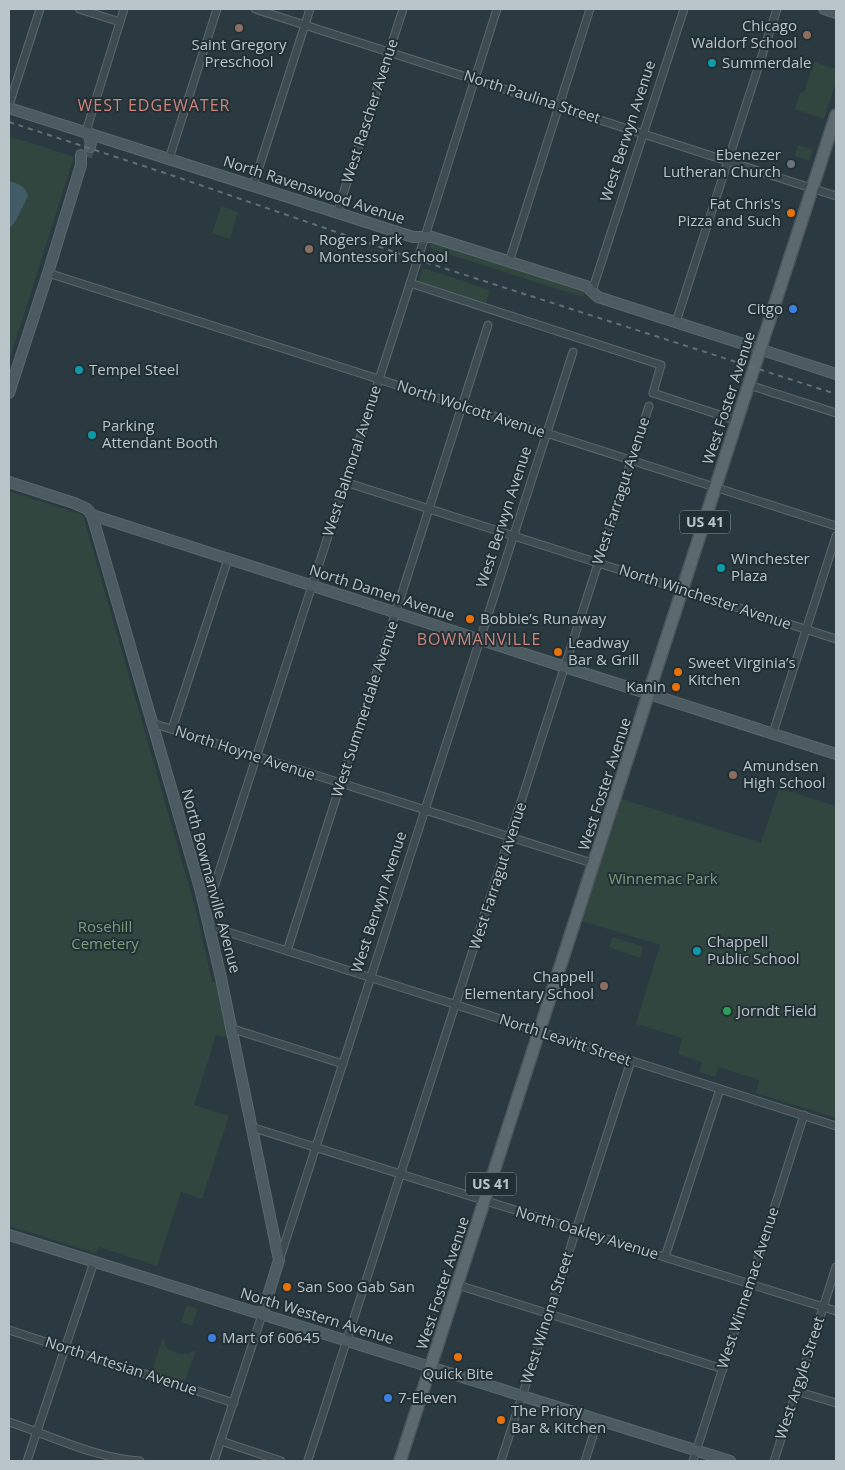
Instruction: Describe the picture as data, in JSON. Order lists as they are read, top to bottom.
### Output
{
  "streets": {
    "main road": ["West Foster Avenue", "US 41"],
    "street": [
      "North Paulina Street",
      "West Rascher Avenue",
      "West Berwyn Avenue",
      "North Ravenswood Avenue",
      "North Wolcott Avenue",
      "West Balmoral Avenue",
      "West Farragut Avenue",
      "North Damen Avenue",
      "North Winchester Avenue",
      "West Summerdale Avenue",
      "North Hoyne Avenue",
      "North Bowmanville Avenue",
      "North Leavitt Street",
      "North Oakley Avenue",
      "West Winnemac Avenue",
      "North Western Avenue",
      "West Winona Street",
      "North Artesian Avenue",
      "West Argyle Street"
    ]
  },
  "crossings": [
    ["North Paulina Street", "West Rascher Avenue"],
    ["North Paulina Street", "West Berwyn Avenue"],
    ["North Paulina Street", "West Foster Avenue"],
    ["North Paulina Street", "West Balmoral Avenue"],
    ["West Rascher Avenue", "North Ravenswood Avenue"],
    ["West Berwyn Avenue", "North Ravenswood Avenue"],
    ["West Berwyn Avenue", "North Wolcott Avenue"],
    ["West Berwyn Avenue", "North Damen Avenue"],
    ["West Berwyn Avenue", "North Winchester Avenue"],
    ["West Berwyn Avenue", "North Hoyne Avenue"],
    ["West Berwyn Avenue", "North Bowmanville Avenue"],
    ["West Berwyn Avenue", "North Leavitt Street"],
    ["West Berwyn Avenue", "North Oakley Avenue"],
    ["West Berwyn Avenue", "North Western Avenue"],
    ["West Berwyn Avenue", "North Artesian Avenue"],
    ["North Ravenswood Avenue", "West Foster Avenue"],
    ["North Ravenswood Avenue", "West Balmoral Avenue"],
    ["West Foster Avenue", "North Wolcott Avenue"],
    ["West Foster Avenue", "North Damen Avenue"],
    ["West Foster Avenue", "North Winchester Avenue"],
    ["West Foster Avenue", "North Hoyne Avenue"],
    ["West Foster Avenue", "North Leavitt Street"],
    ["West Foster Avenue", "North Oakley Avenue"],
    ["West Foster Avenue", "North Western Avenue"],
    ["North Wolcott Avenue", "West Balmoral Avenue"],
    ["North Wolcott Avenue", "West Farragut Avenue"],
    ["North Wolcott Avenue", "West Summerdale Avenue"],
    ["West Balmoral Avenue", "North Damen Avenue"],
    ["West Balmoral Avenue", "North Winchester Avenue"],
    ["West Balmoral Avenue", "North Hoyne Avenue"],
    ["West Balmoral Avenue", "North Bowmanville Avenue"],
    ["West Farragut Avenue", "North Damen Avenue"],
    ["West Farragut Avenue", "North Winchester Avenue"],
    ["West Farragut Avenue", "North Hoyne Avenue"],
    ["West Farragut Avenue", "North Leavitt Street"],
    ["West Farragut Avenue", "North Oakley Avenue"],
    ["West Farragut Avenue", "North Western Avenue"],
    ["North Damen Avenue", "West Summerdale Avenue"],
    ["North Damen Avenue", "North Bowmanville Avenue"],
    ["North Winchester Avenue", "West Summerdale Avenue"],
    ["West Summerdale Avenue", "North Hoyne Avenue"],
    ["West Summerdale Avenue", "North Leavitt Street"],
    ["North Hoyne Avenue", "North Bowmanville Avenue"],
    ["North Bowmanville Avenue", "North Leavitt Street"],
    ["North Bowmanville Avenue", "North Oakley Avenue"],
    ["North Leavitt Street", "West Winnemac Avenue"],
    ["North Leavitt Street", "West Winona Street"],
    ["North Oakley Avenue", "West Winnemac Avenue"],
    ["North Oakley Avenue", "West Winona Street"],
    ["North Oakley Avenue", "West Argyle Street"],
    ["West Winnemac Avenue", "North Western Avenue"],
    ["North Western Avenue", "West Winona Street"]
  ],
  "districts": ["WEST EDGEWATER", "BOWMANVILLE"],
  "parks": ["Winnemac Park", "Rosehill Cemetery"],
  "places": [
    "Saint Gregory Preschool",
    "Chicago Waldorf School",
    "Summerdale",
    "Ebenezer Lutheran Church",
    "Fat Chris's Pizza and Such",
    "Rogers Park Montessori School",
    "Citgo",
    "Tempel Steel",
    "Parking Attendant Booth",
    "Winchester Plaza",
    "Bobbie’s Runaway",
    "Leadway Bar & Grill",
    "Sweet Virginia’s Kitchen",
    "Kanin",
    "Amundsen High School",
    "Chappell Public School",
    "Chappell Elementary School",
    "Jorndt Field",
    "San Soo Gab San",
    "Mart of 60645",
    "Quick Bite",
    "7-Eleven",
    "The Priory Bar & Kitchen"
  ]
}
